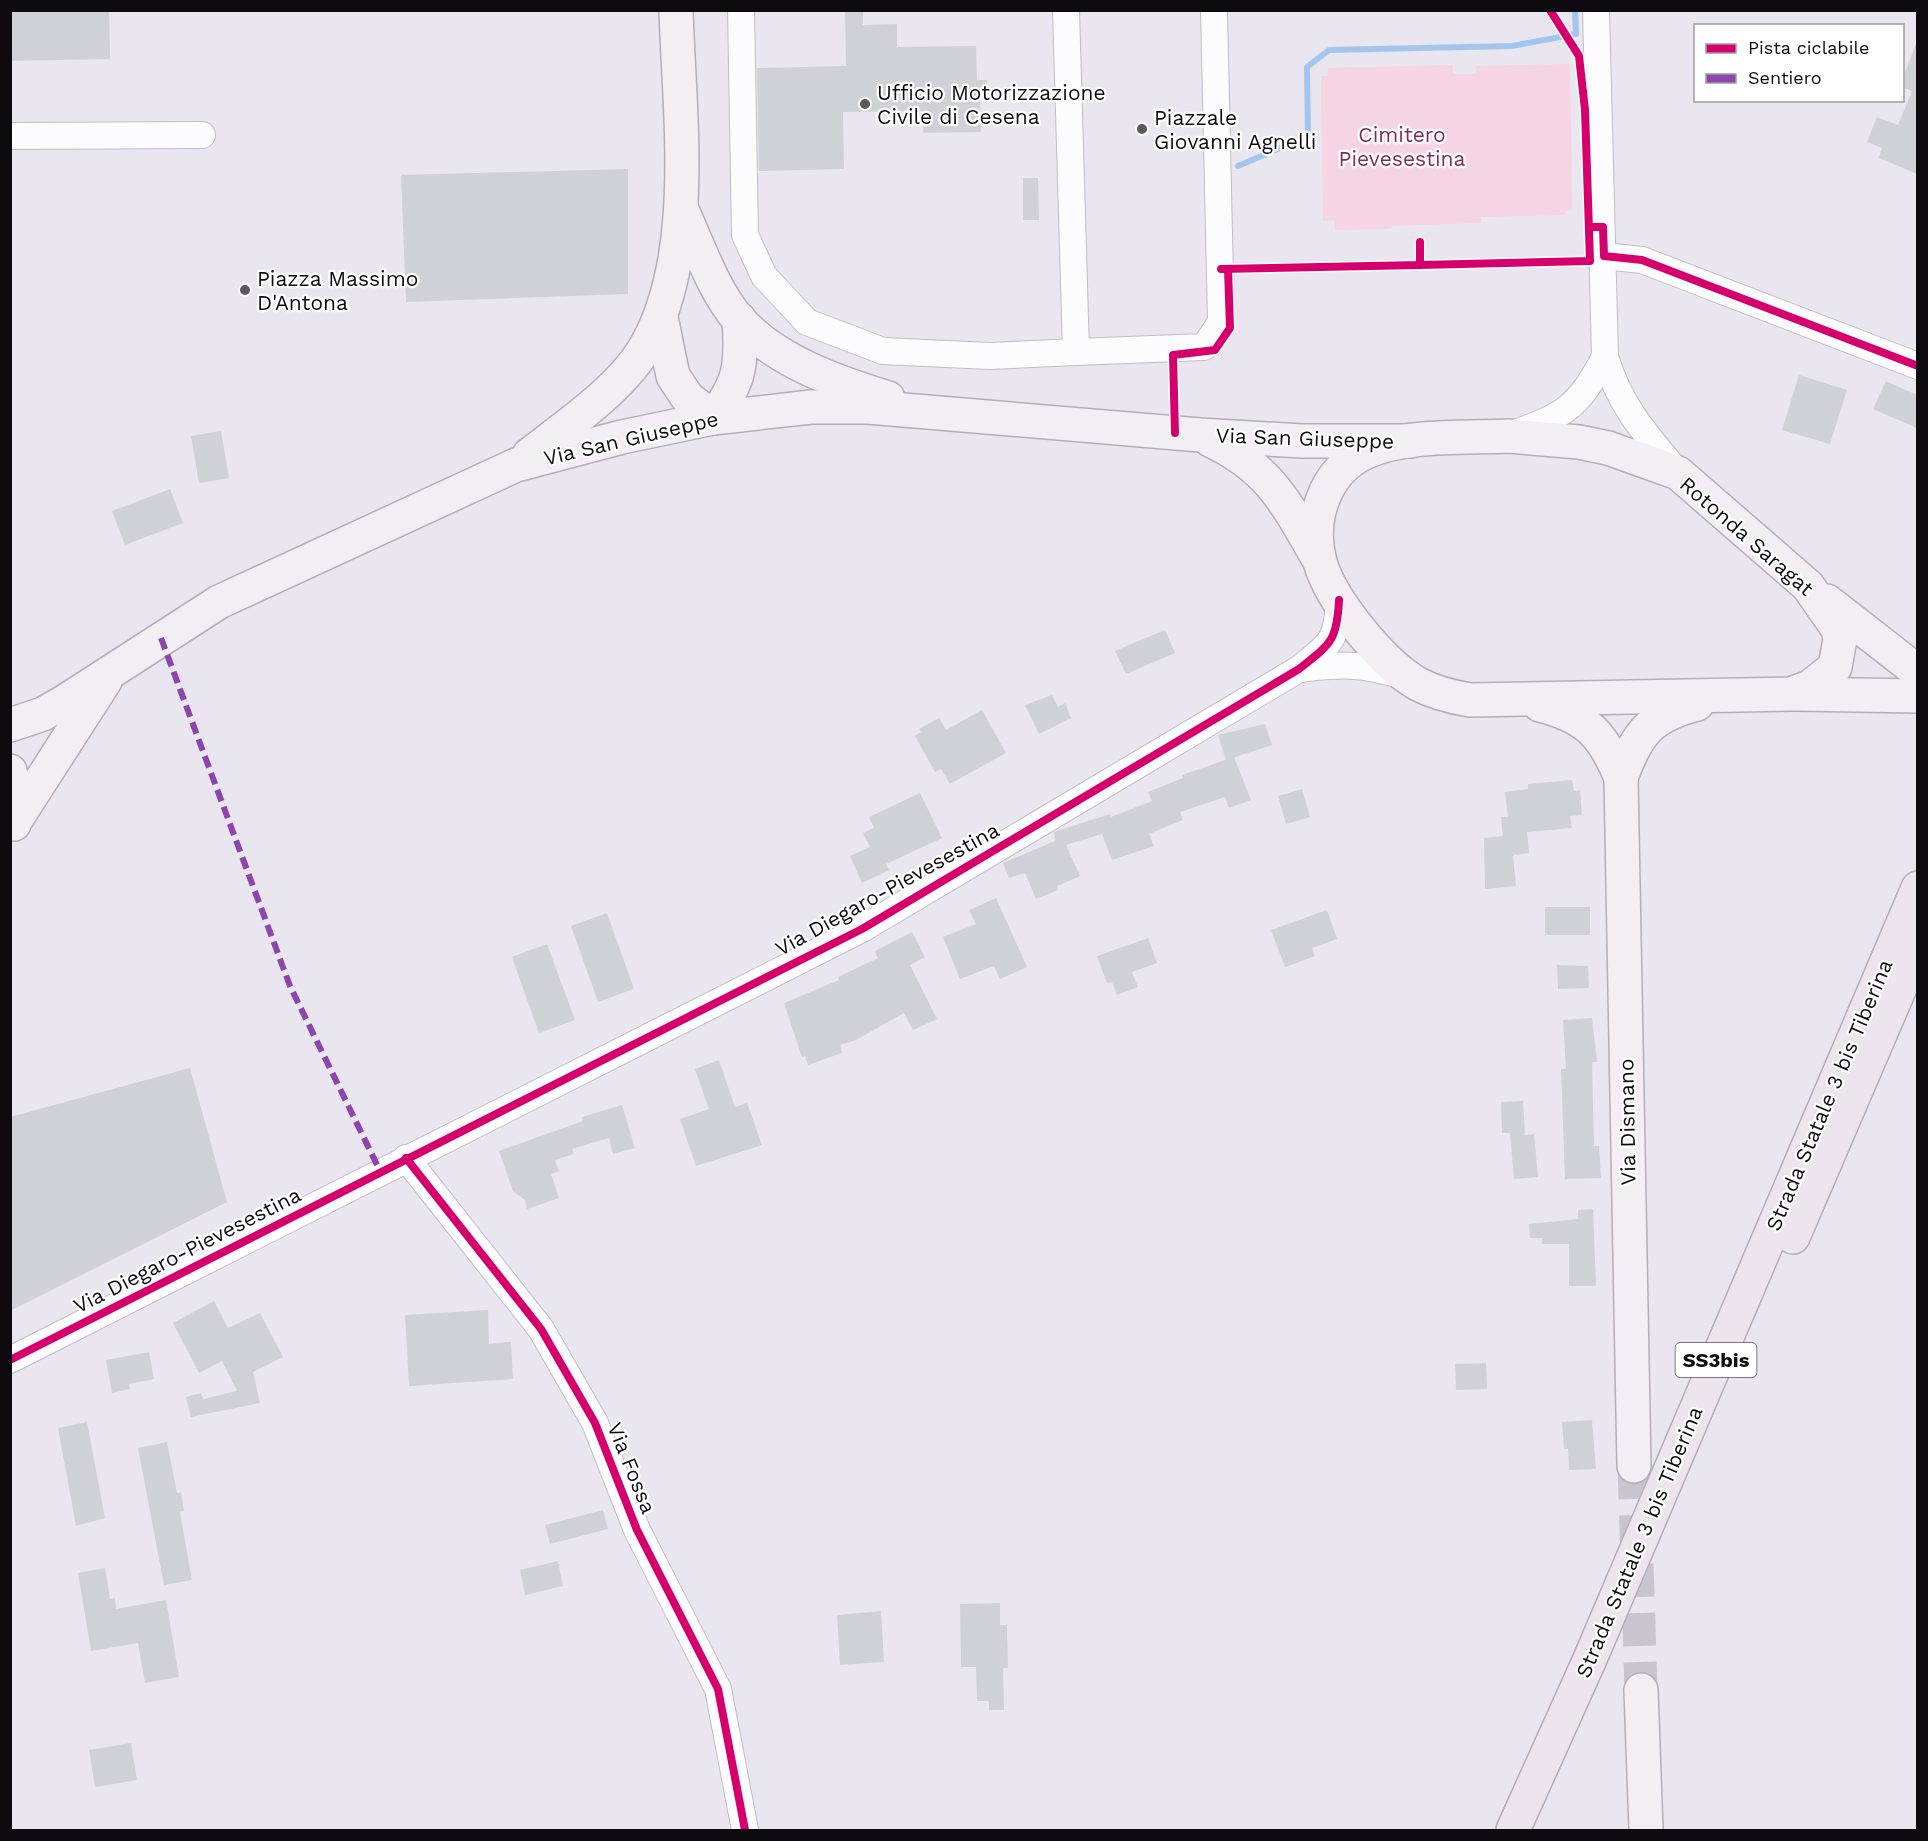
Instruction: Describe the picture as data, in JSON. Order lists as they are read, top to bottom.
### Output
{
  "streets": {
    "highway": ["Strada Statale 3 bis Tiberina", "SS3bis"],
    "main road": ["Via San Giuseppe", "Rotonda Saragat", "Via Dismano"],
    "street": ["Via Diegaro-Pievesestina", "Via Fossa"]
  },
  "crossings": [
    ["Via San Giuseppe", "Rotonda Saragat"],
    ["Rotonda Saragat", "Via Diegaro-Pievesestina"],
    ["Rotonda Saragat", "Via Dismano"],
    ["Via Diegaro-Pievesestina", "Via Fossa"]
  ],
  "parks": ["Cimitero Pievesestina"],
  "places": ["Ufficio Motorizzazione Civile di Cesena", "Piazzale Giovanni Agnelli", "Piazza Massimo D'Antona"],
  "legend": ["Pista ciclabile", "Sentiero"]
}
